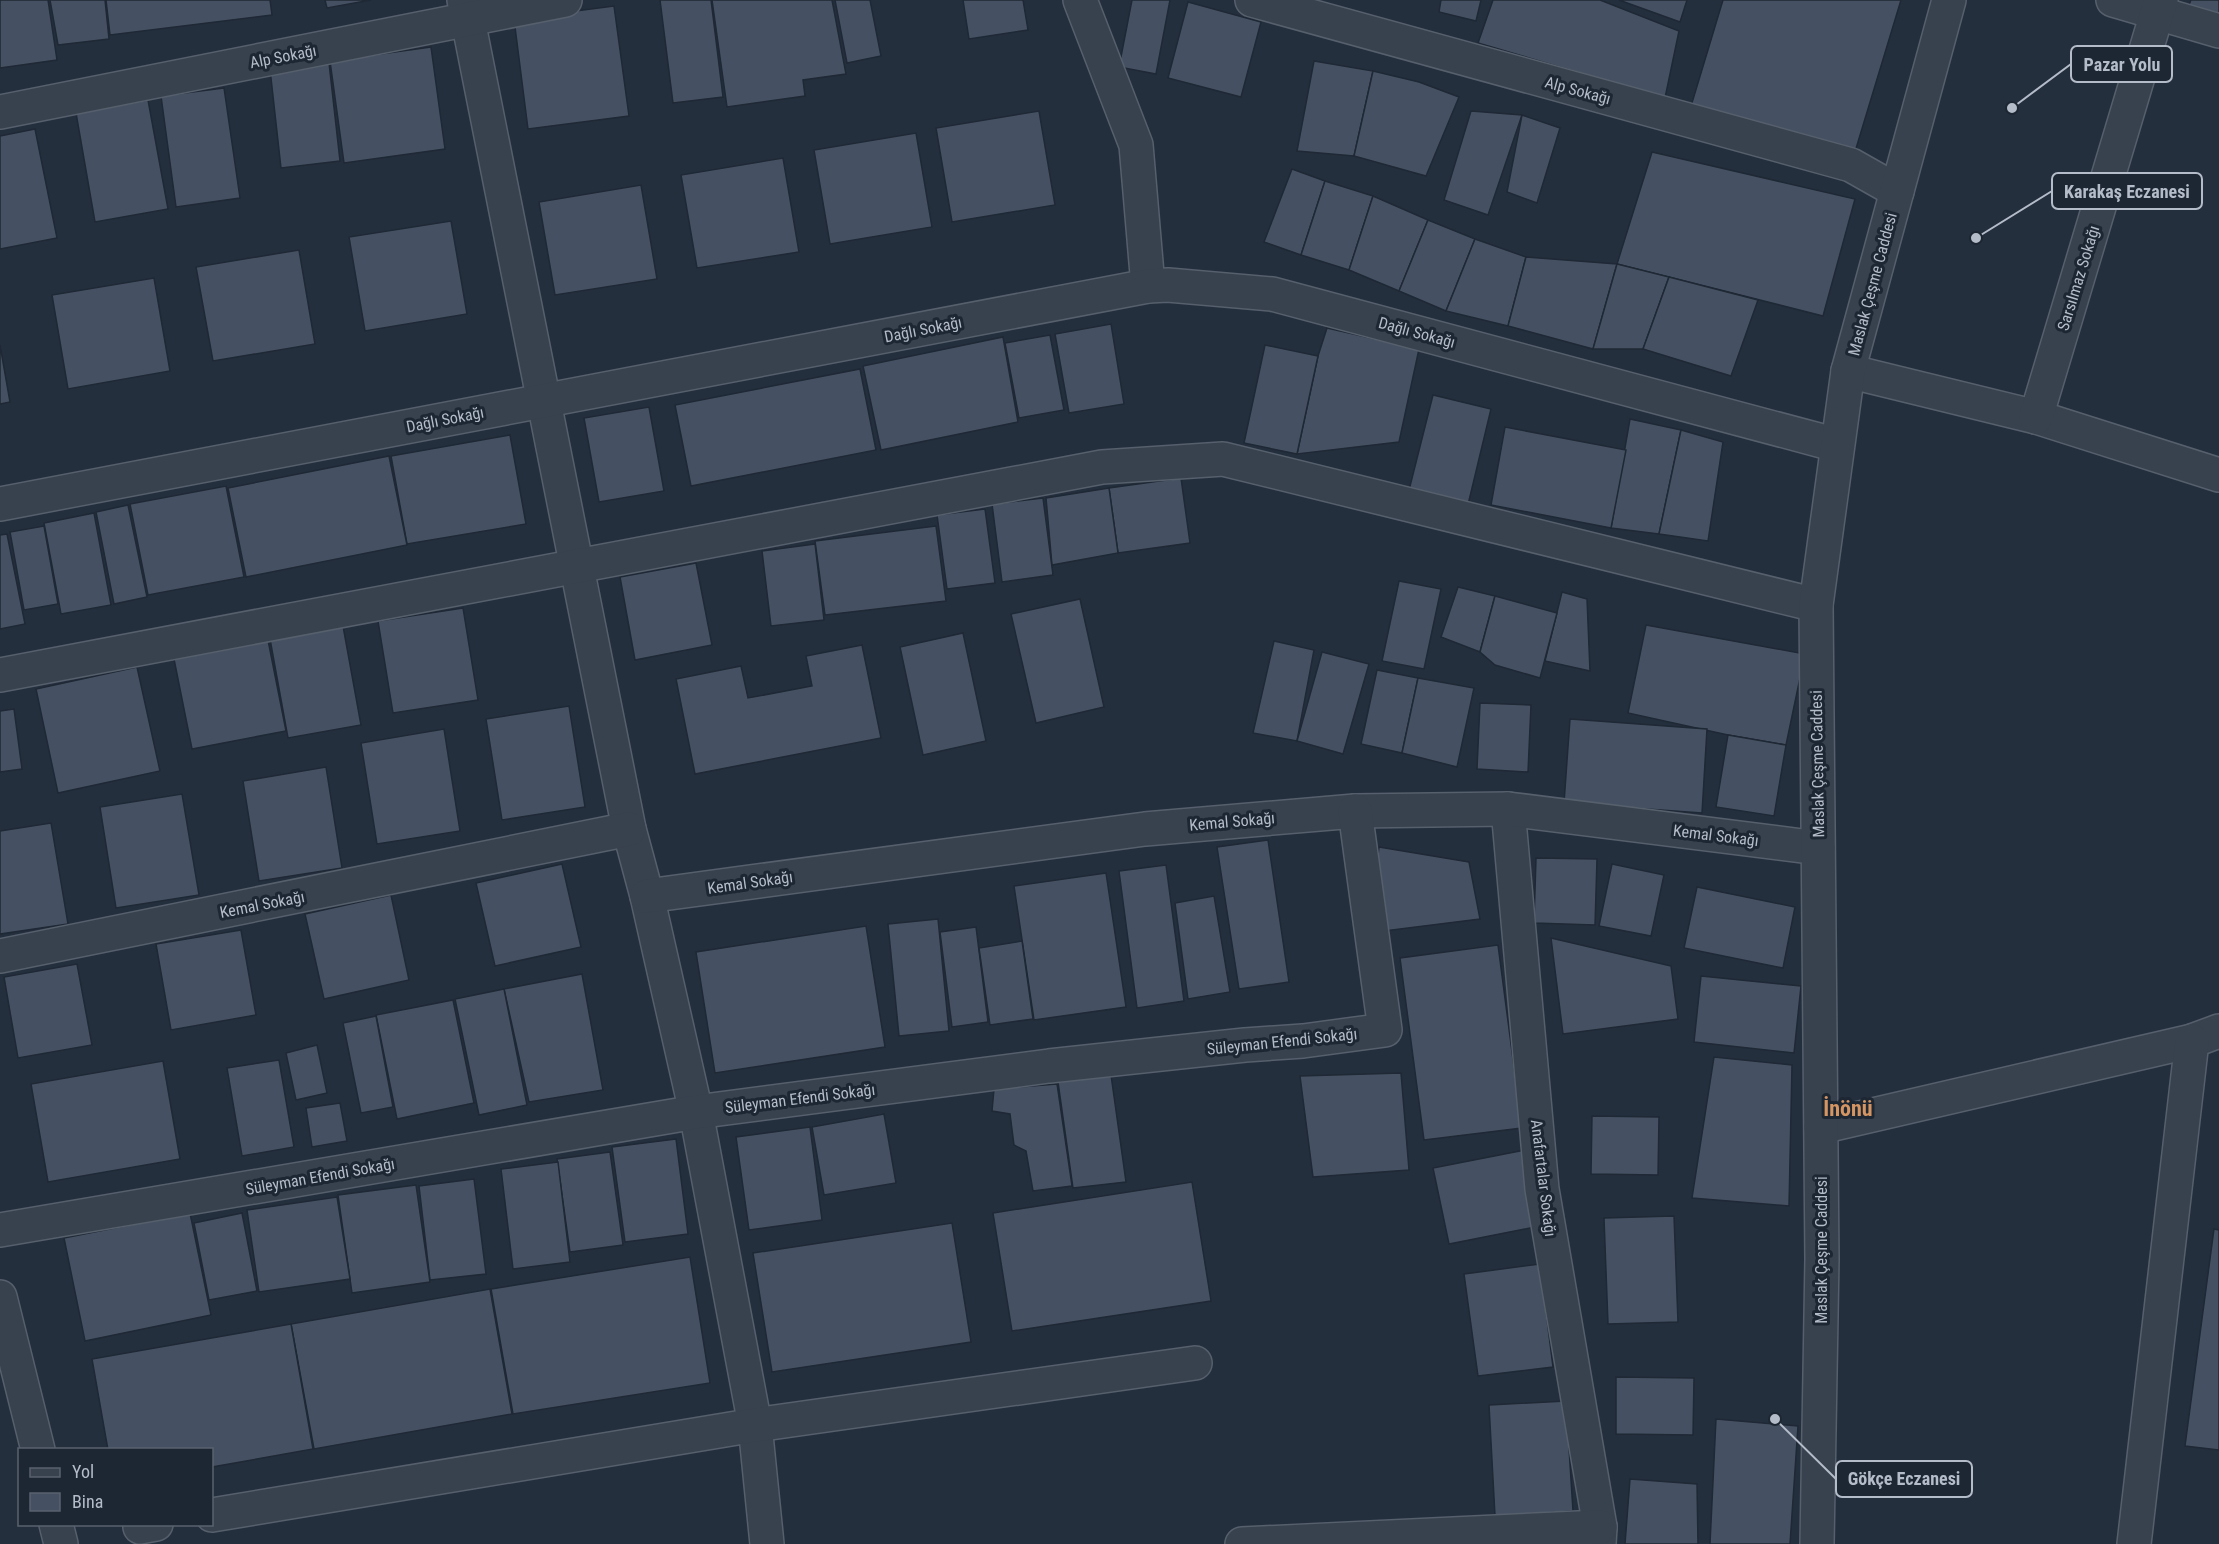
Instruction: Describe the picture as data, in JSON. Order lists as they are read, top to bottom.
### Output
{
  "streets": {
    "street": [
      "Alp Sokağı",
      "Sarsılmaz Sokağı",
      "Maslak Çeşme Caddesi",
      "Dağlı Sokağı",
      "Kemal Sokağı",
      "Süleyman Efendi Sokağı",
      "Anafartalar Sokağı"
    ]
  },
  "crossings": [
    ["Alp Sokağı", "Maslak Çeşme Caddesi"],
    ["Maslak Çeşme Caddesi", "Dağlı Sokağı"],
    ["Maslak Çeşme Caddesi", "Kemal Sokağı"],
    ["Kemal Sokağı", "Süleyman Efendi Sokağı"],
    ["Kemal Sokağı", "Anafartalar Sokağı"]
  ],
  "districts": ["İnönü"],
  "places": ["Pazar Yolu", "Karakaş Eczanesi", "Gökçe Eczanesi"],
  "legend": ["Yol", "Bina"]
}
